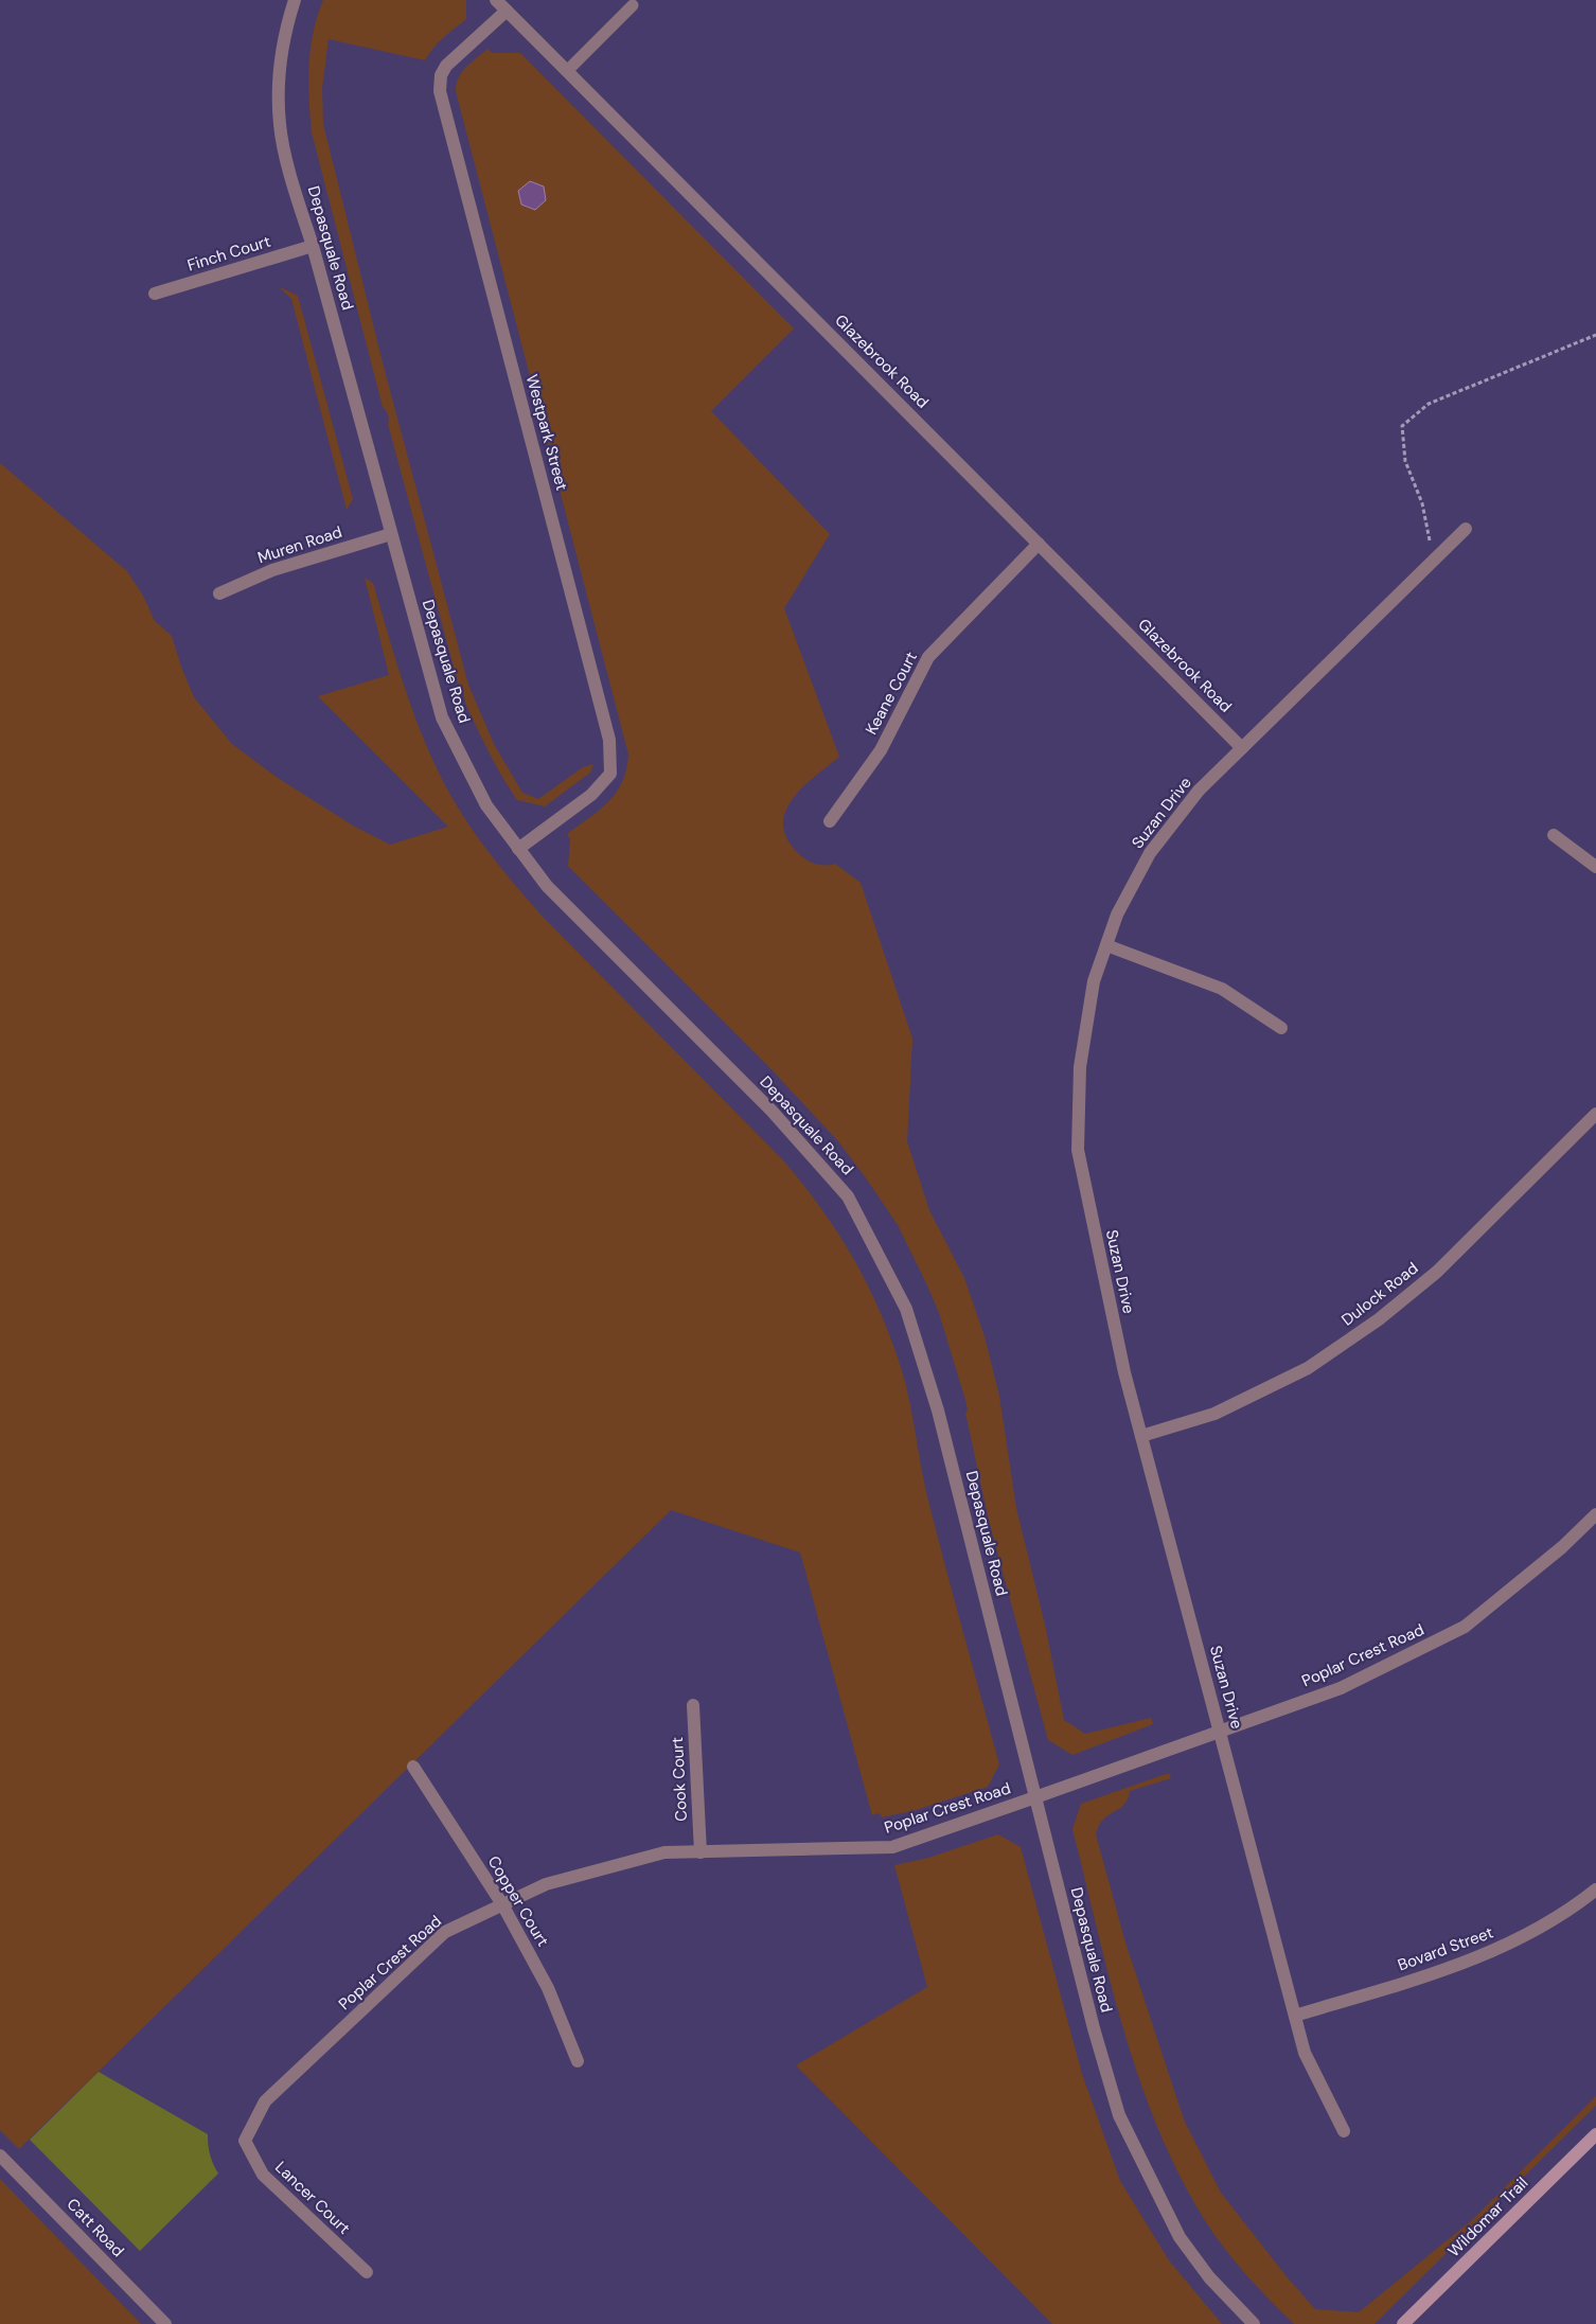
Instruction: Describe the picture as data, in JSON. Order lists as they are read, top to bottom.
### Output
{
  "streets": {
    "main road": ["Wildomar Trail"],
    "street": [
      "Depasquale Road",
      "Finch Court",
      "Glazebrook Road",
      "Westpark Street",
      "Muren Road",
      "Keane Court",
      "Suzan Drive",
      "Dulock Road",
      "Poplar Crest Road",
      "Cook Court",
      "Copper Court",
      "Bovard Street",
      "Lancer Court",
      "Catt Road"
    ]
  },
  "crossings": [
    ["Depasquale Road", "Finch Court"],
    ["Depasquale Road", "Westpark Street"],
    ["Depasquale Road", "Muren Road"],
    ["Depasquale Road", "Poplar Crest Road"],
    ["Glazebrook Road", "Westpark Street"],
    ["Glazebrook Road", "Keane Court"],
    ["Glazebrook Road", "Suzan Drive"],
    ["Suzan Drive", "Dulock Road"],
    ["Suzan Drive", "Poplar Crest Road"],
    ["Suzan Drive", "Bovard Street"],
    ["Poplar Crest Road", "Cook Court"],
    ["Poplar Crest Road", "Copper Court"],
    ["Poplar Crest Road", "Lancer Court"]
  ]
}
